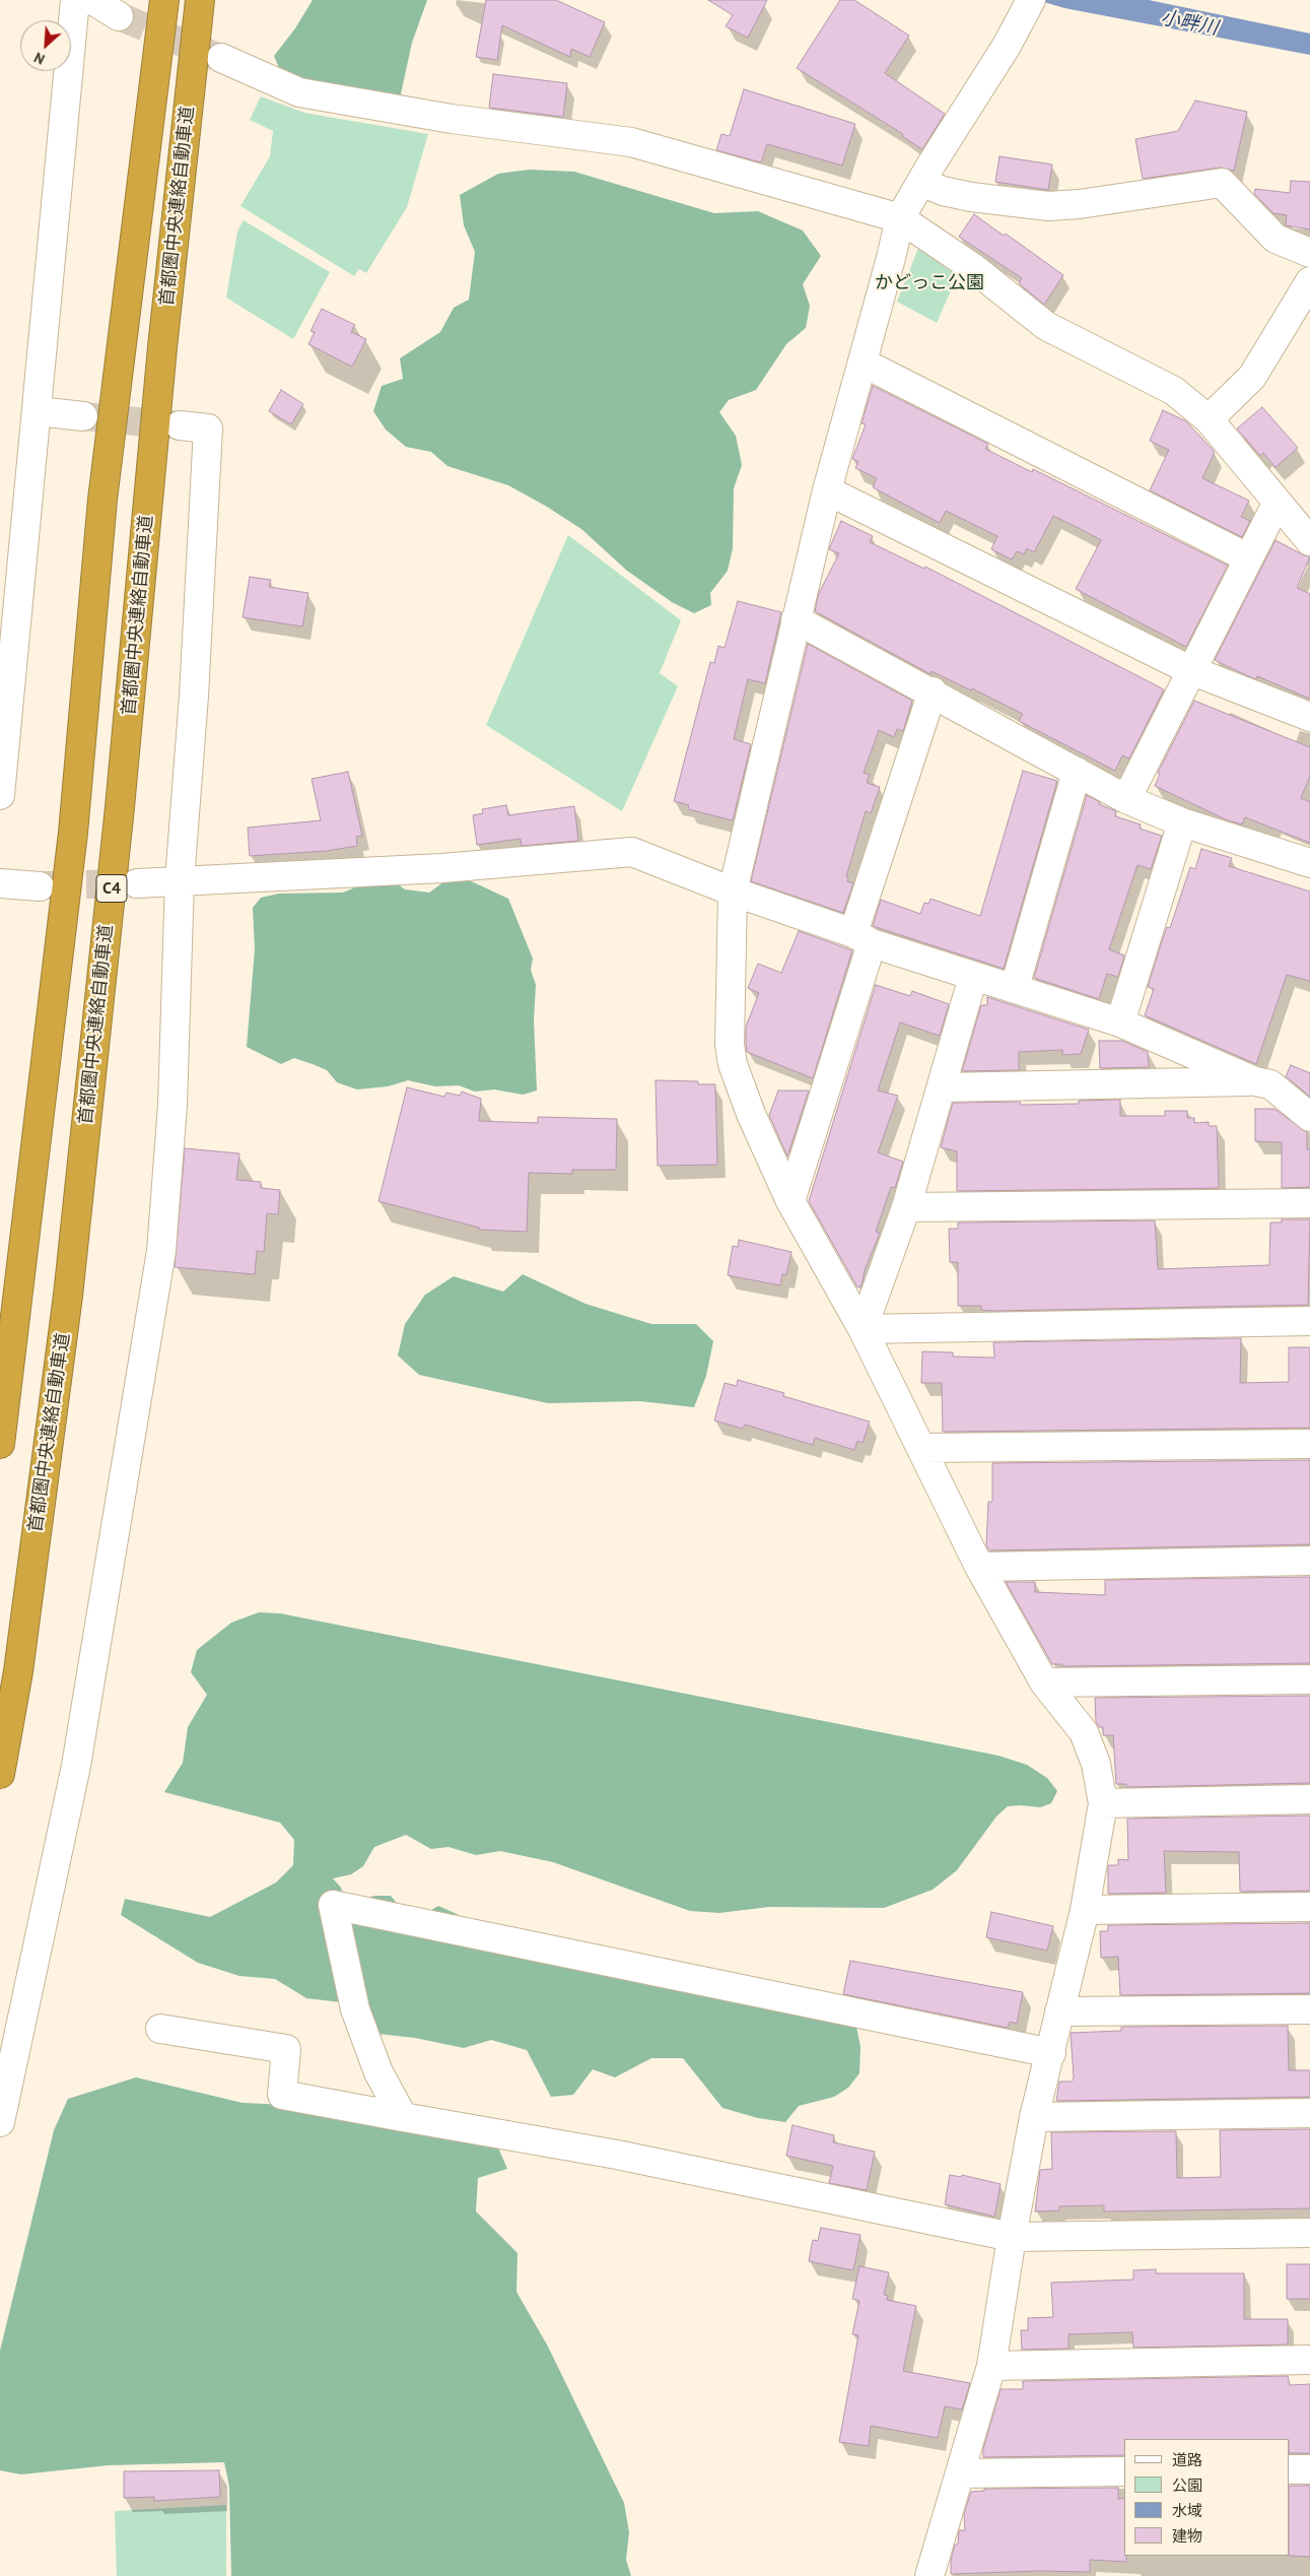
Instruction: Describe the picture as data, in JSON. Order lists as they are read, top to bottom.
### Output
{
  "streets": {
    "highway": ["首都圏中央連絡自動車道", "C4"]
  },
  "water": ["小畔川"],
  "parks": ["かどっこ公園"],
  "legend": [
    "道路",
    "公園",
    "水域",
    "建物"
  ],
  "north": "bottom left"
}
